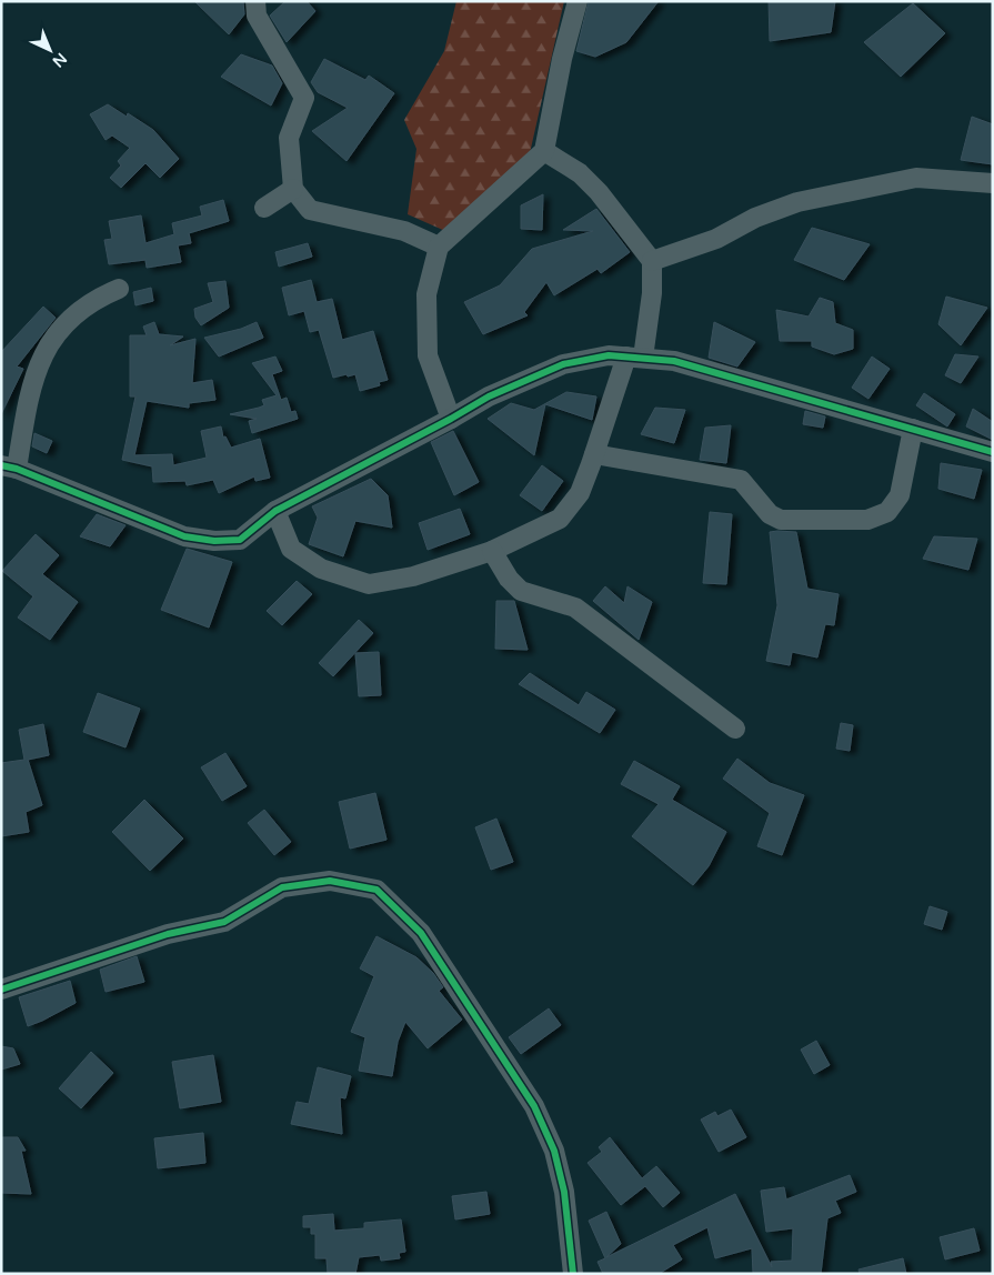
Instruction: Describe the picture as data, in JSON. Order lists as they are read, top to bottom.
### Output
{
  "north": "bottom right"
}
